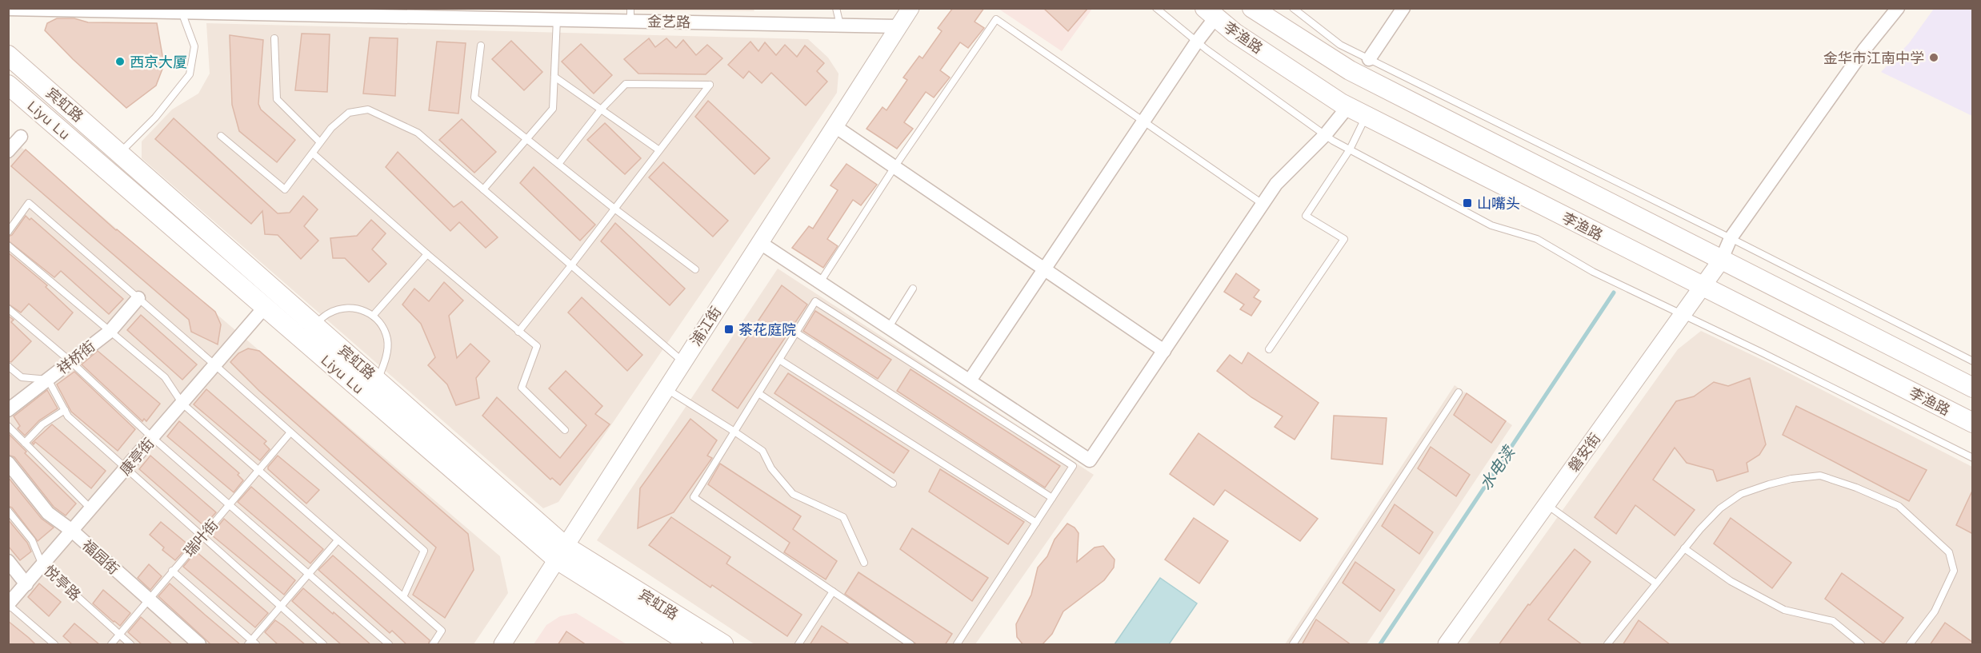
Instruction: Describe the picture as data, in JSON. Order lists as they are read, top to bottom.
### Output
{
  "streets": {
    "main road": ["李渔路", "宾虹路", "Liyu Lu"],
    "street": [
      "金艺路",
      "浦江街",
      "祥桥街",
      "磐安街",
      "康亭街",
      "福园街"
    ],
    "lane": ["瑞叶街", "悦亭路"]
  },
  "crossings": [
    ["金艺路", "浦江街"],
    ["李渔路", "磐安街"],
    ["宾虹路", "Liyu Lu"],
    ["宾虹路", "浦江街"],
    ["Liyu Lu", "浦江街"],
    ["Liyu Lu", "康亭街"],
    ["康亭街", "福园街"],
    ["康亭街", "悦亭路"],
    ["瑞叶街", "福园街"],
    ["瑞叶街", "悦亭路"]
  ],
  "water": ["水电渎"],
  "places": {
    "other": ["金华市江南中学", "西京大厦"],
    "transit": ["山嘴头", "茶花庭院"]
  }
}
